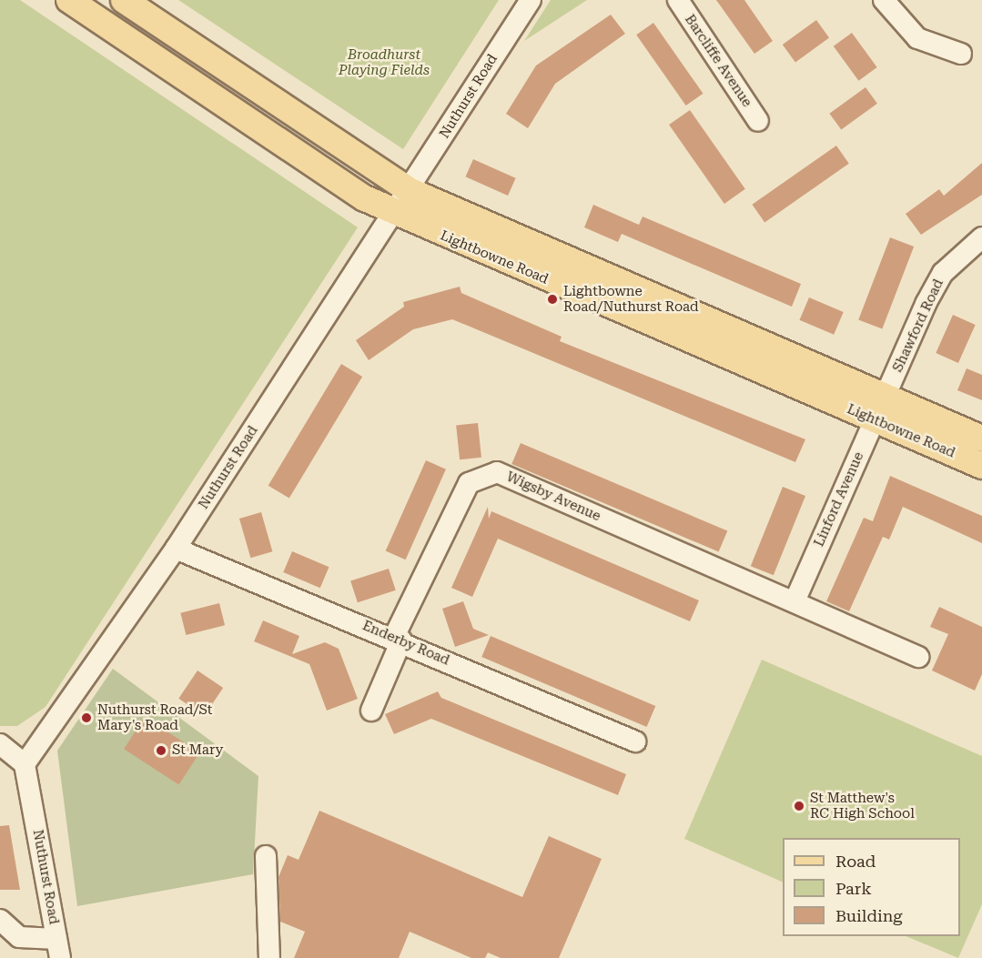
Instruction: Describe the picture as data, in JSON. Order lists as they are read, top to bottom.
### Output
{
  "streets": {
    "main road": ["Lightbowne Road"],
    "street": [
      "Barcliffe Avenue",
      "Nuthurst Road",
      "Shawford Road",
      "Wigsby Avenue",
      "Linford Avenue",
      "Enderby Road"
    ]
  },
  "crossings": [
    ["Nuthurst Road", "Lightbowne Road"],
    ["Nuthurst Road", "Enderby Road"],
    ["Lightbowne Road", "Shawford Road"],
    ["Lightbowne Road", "Linford Avenue"],
    ["Shawford Road", "Linford Avenue"],
    ["Wigsby Avenue", "Linford Avenue"],
    ["Wigsby Avenue", "Enderby Road"]
  ],
  "parks": ["Broadhurst Playing Fields"],
  "places": [
    "Lightbowne Road/Nuthurst Road",
    "Nuthurst Road/St Mary's Road",
    "St Mary",
    "St Matthew's RC High School"
  ],
  "legend": ["Road", "Park", "Building"]
}
